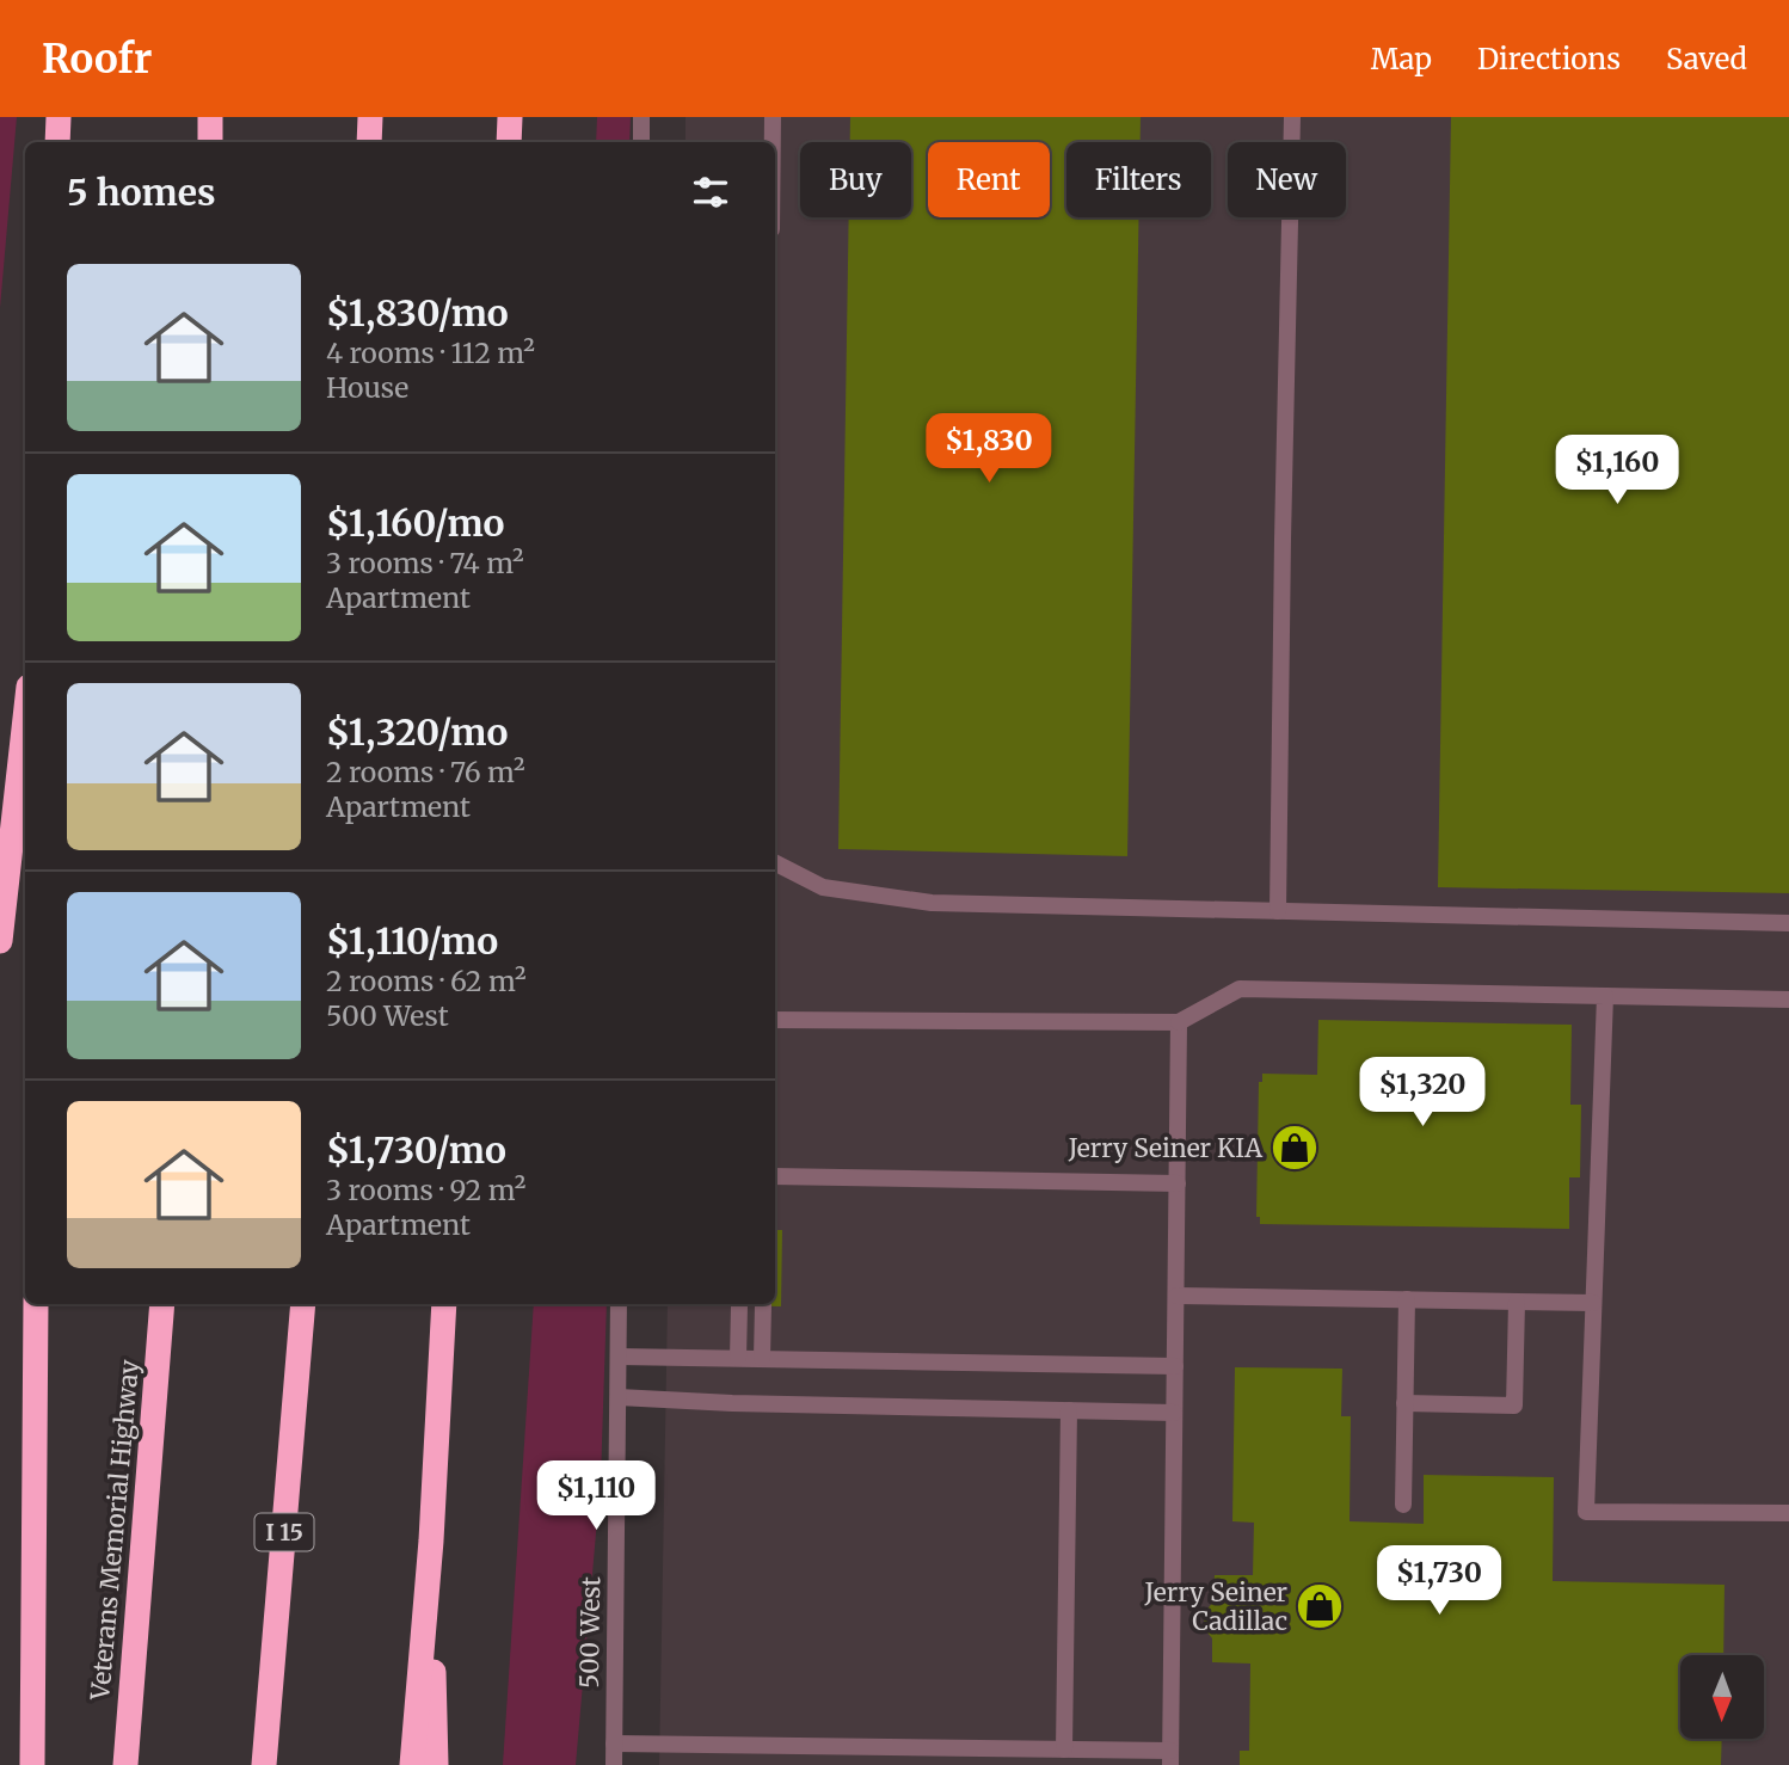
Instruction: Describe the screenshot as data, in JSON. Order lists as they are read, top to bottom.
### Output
{
  "streets": {
    "highway": ["Veterans Memorial Highway", "I 15"],
    "street": ["500 West"]
  },
  "places": {
    "shop": ["Jerry Seiner KIA", "Jerry Seiner Cadillac"]
  },
  "north": "bottom",
  "page": {
    "header": "Roofr",
    "nav": ["Map", "Directions", "Saved"],
    "chip": [
      "Buy",
      "Rent",
      "Filters",
      "New"
    ],
    "heading": "5 homes",
    "list": [
      {
        "name": "$1,830/mo",
        "note": "4 rooms · 112 m² · House"
      },
      {
        "name": "$1,160/mo",
        "note": "3 rooms · 74 m² · Apartment"
      },
      {
        "name": "$1,320/mo",
        "note": "2 rooms · 76 m² · Apartment"
      },
      {
        "name": "$1,110/mo",
        "note": "2 rooms · 62 m² · 500 West"
      },
      {
        "name": "$1,730/mo",
        "note": "3 rooms · 92 m² · Apartment"
      }
    ],
    "price": [
      "$1,830",
      "$1,160",
      "$1,320",
      "$1,110",
      "$1,730"
    ]
  }
}
